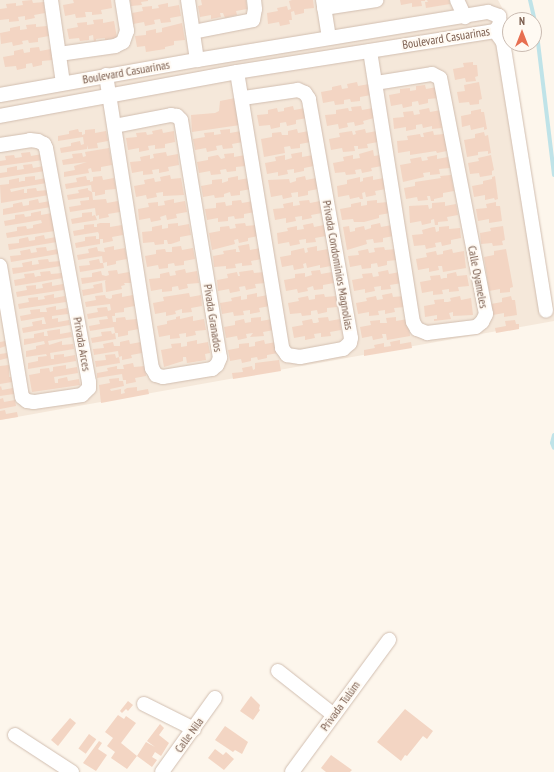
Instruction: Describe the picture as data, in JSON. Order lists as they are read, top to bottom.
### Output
{
  "streets": {
    "street": [
      "Boulevard Casuarinas",
      "Privada Condominios Magnolias",
      "Calle Oyameles",
      "Pivada Granados",
      "Privada Arces",
      "Privada Tulúm",
      "Calle Nila"
    ]
  },
  "crossings": [
    ["Boulevard Casuarinas", "Privada Condominios Magnolias"],
    ["Boulevard Casuarinas", "Calle Oyameles"],
    ["Boulevard Casuarinas", "Pivada Granados"]
  ],
  "north": "top"
}
